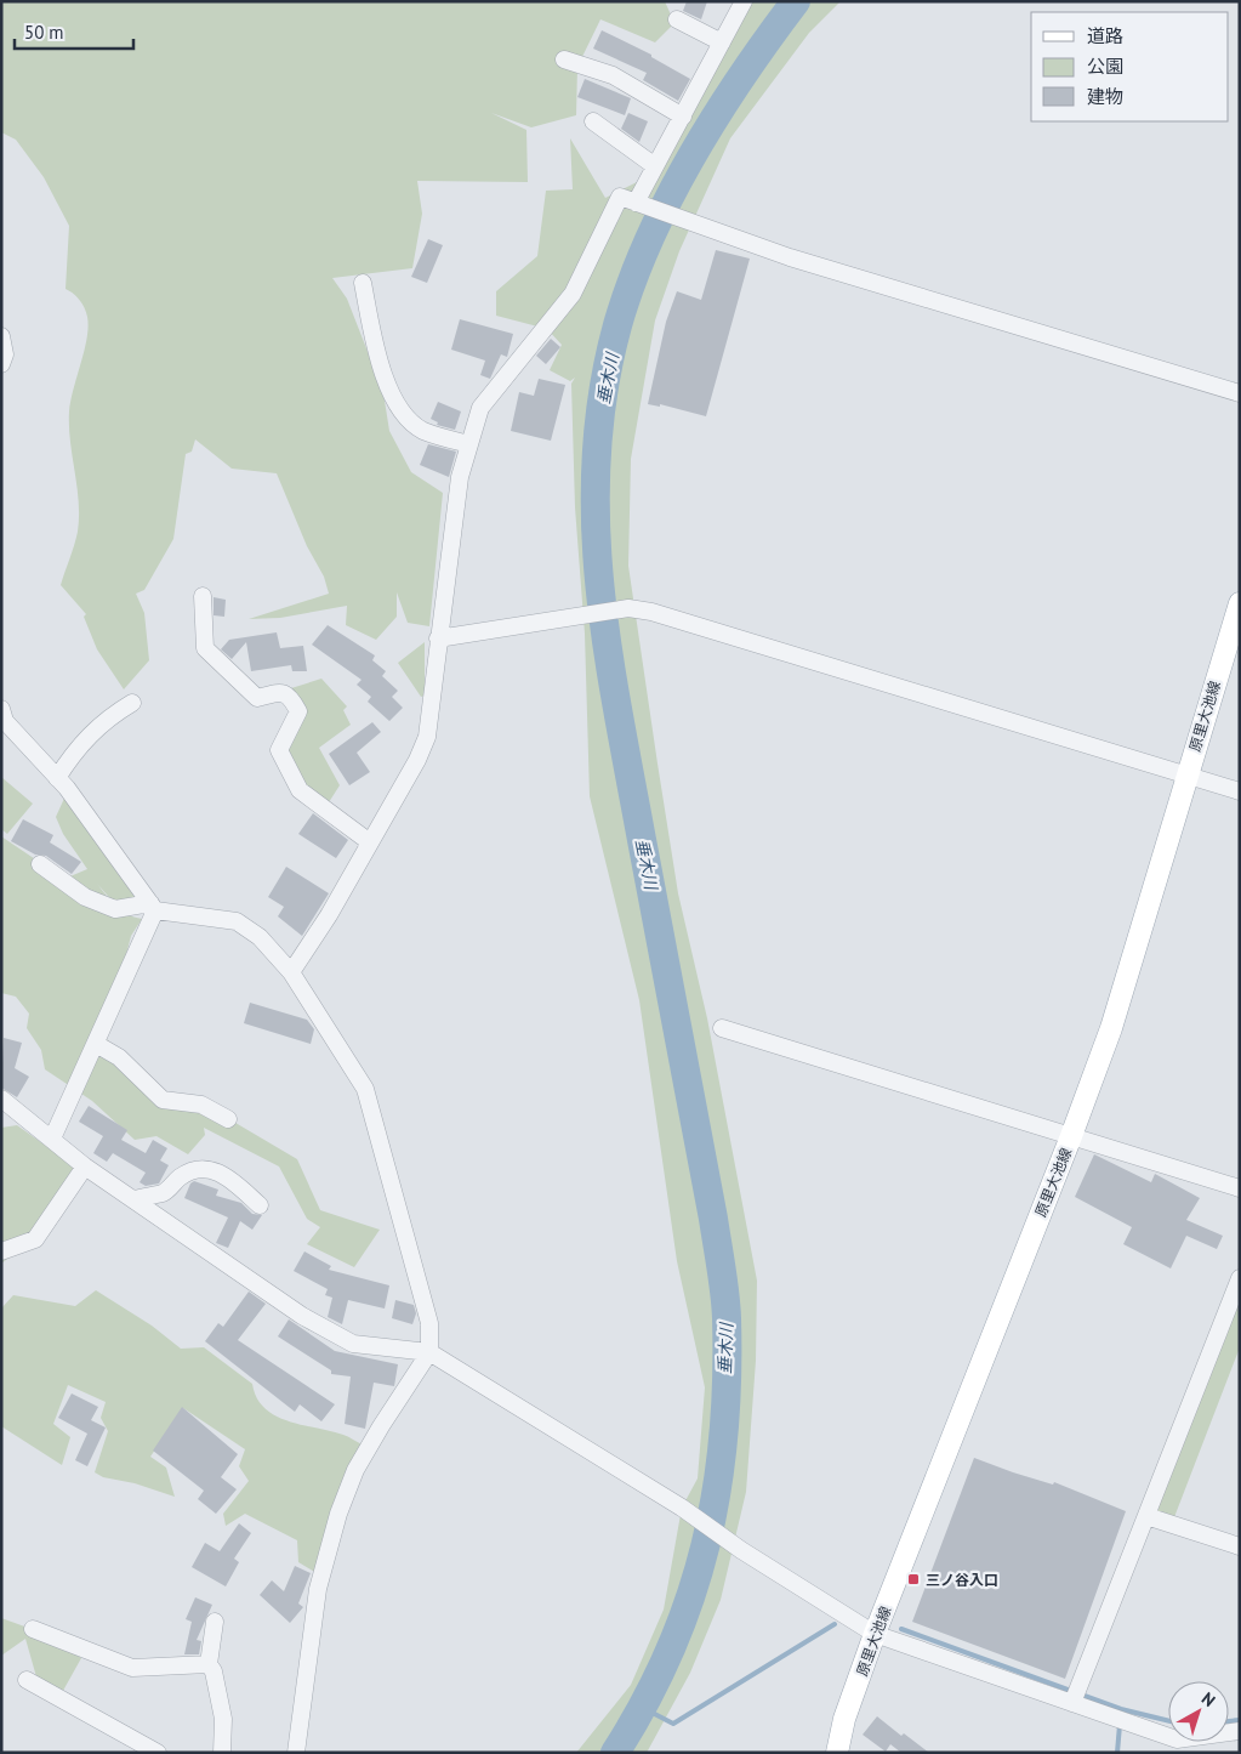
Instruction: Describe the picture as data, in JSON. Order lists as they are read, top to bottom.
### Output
{
  "streets": {
    "main road": ["原里大池線"]
  },
  "water": ["垂木川"],
  "places": {
    "transit": ["三ノ谷入口"]
  },
  "legend": ["道路", "公園", "建物"],
  "scale_bar": "50 m",
  "north": "top right"
}
